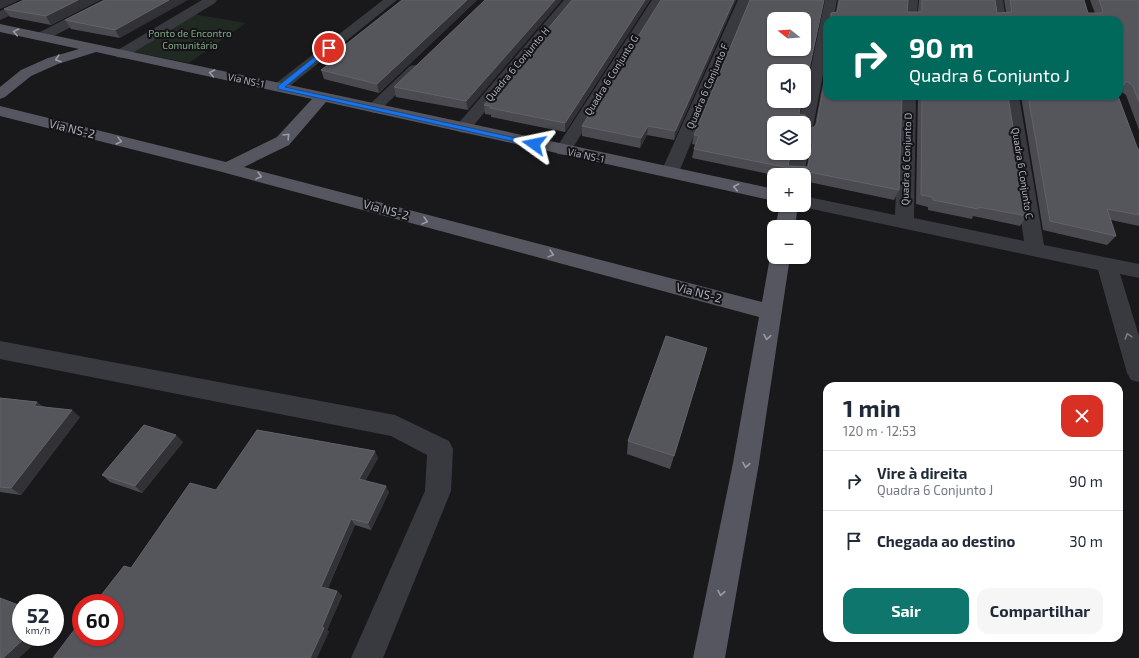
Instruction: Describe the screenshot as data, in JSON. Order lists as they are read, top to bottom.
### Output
{
  "streets": {
    "main road": ["Via NS-1", "Via NS-2"],
    "street": [
      "Quadra 6 Conjunto H",
      "Quadra 6 Conjunto G",
      "Quadra 6 Conjunto F",
      "Quadra 6 Conjunto D",
      "Quadra 6 Conjunto C"
    ]
  },
  "crossings": [
    ["Quadra 6 Conjunto H", "Via NS-1"],
    ["Quadra 6 Conjunto G", "Via NS-1"],
    ["Via NS-1", "Quadra 6 Conjunto F"]
  ],
  "one_way": ["Via NS-1", "Via NS-2"],
  "parks": ["Ponto de Encontro Comunitário"],
  "north": "left",
  "page": {
    "map_buttons": ["+", "−"],
    "turn": ["90 m", "Quadra 6 Conjunto J"],
    "heading": ["1 min", "120 m · 12:53"],
    "list": [
      {
        "name": "Vire à direita",
        "note": "Quadra 6 Conjunto J",
        "value": "90 m"
      },
      {
        "name": "Chegada ao destino",
        "value": "30 m"
      }
    ],
    "buttons": ["Sair", "Compartilhar"],
    "speed": "52 km/h",
    "limit": "60"
  }
}
